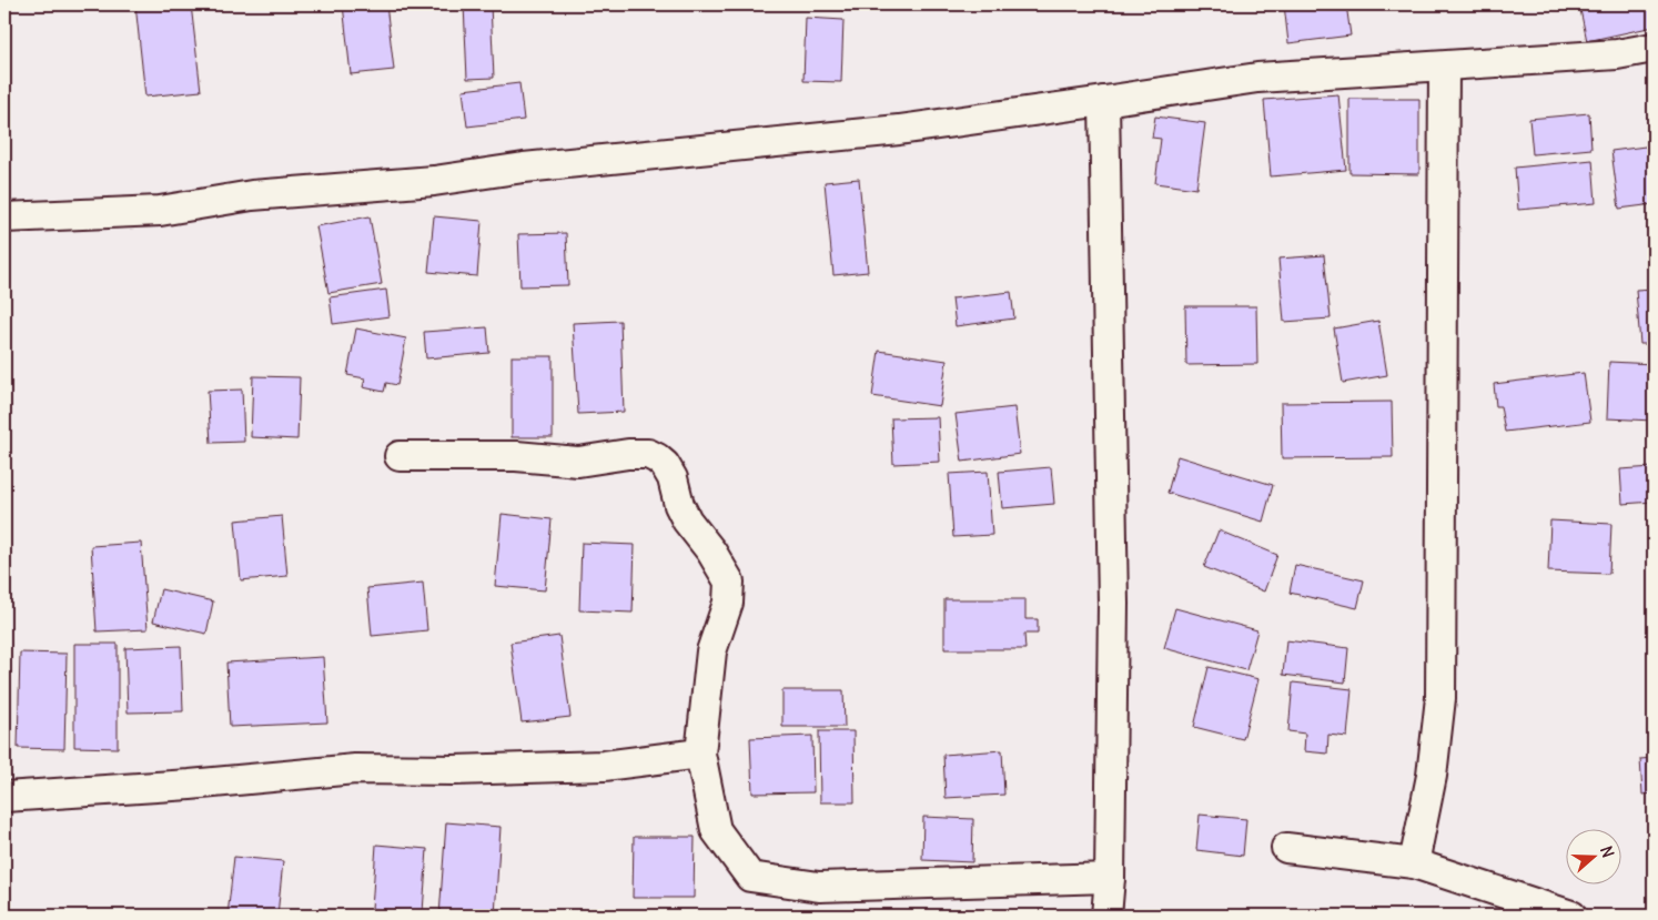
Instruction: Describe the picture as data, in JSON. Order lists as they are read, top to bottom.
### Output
{
  "north": "right"
}
